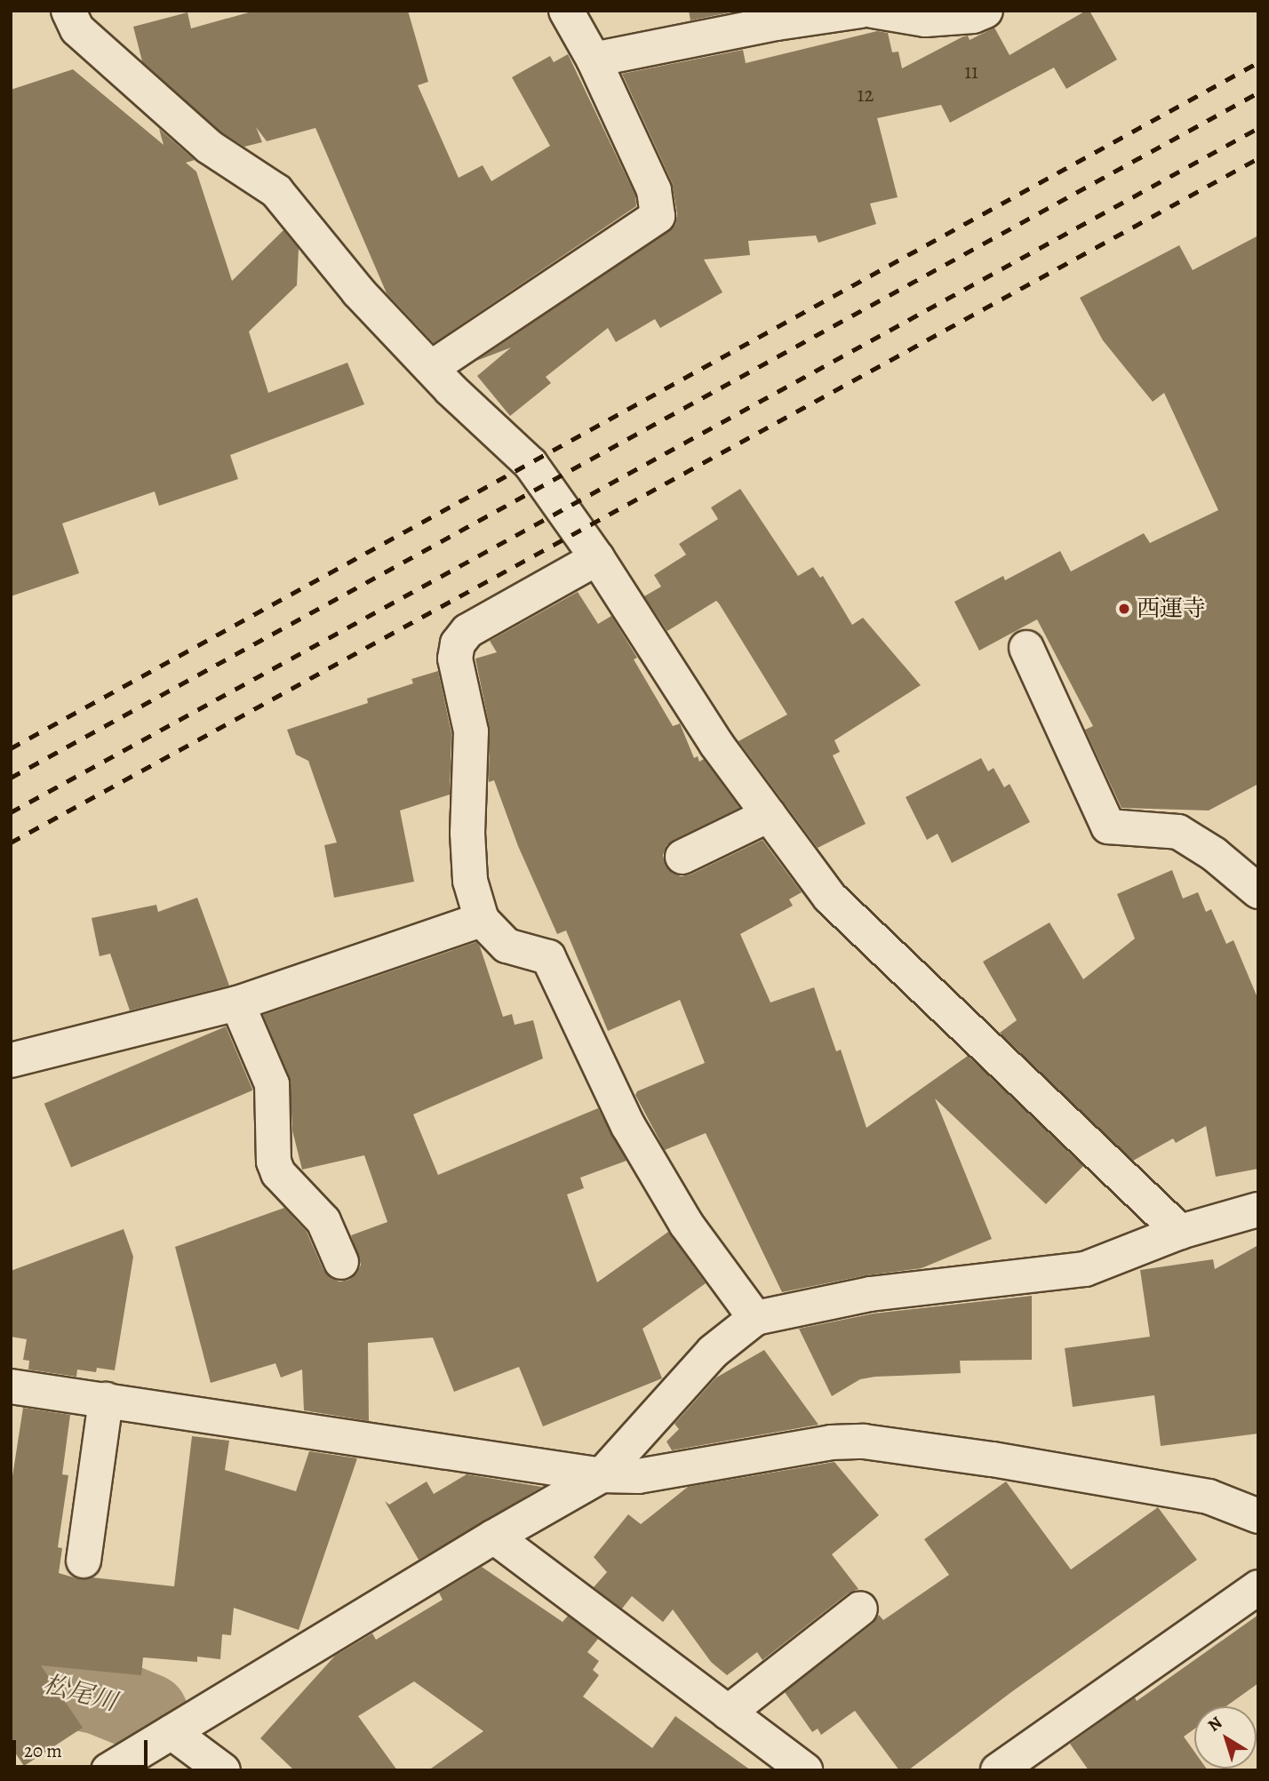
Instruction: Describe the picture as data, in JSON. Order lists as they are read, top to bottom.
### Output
{
  "water": ["松尾川"],
  "places": ["西運寺"],
  "house_numbers": ["11", "12"],
  "scale_bar": "20 m",
  "north": "top left"
}
